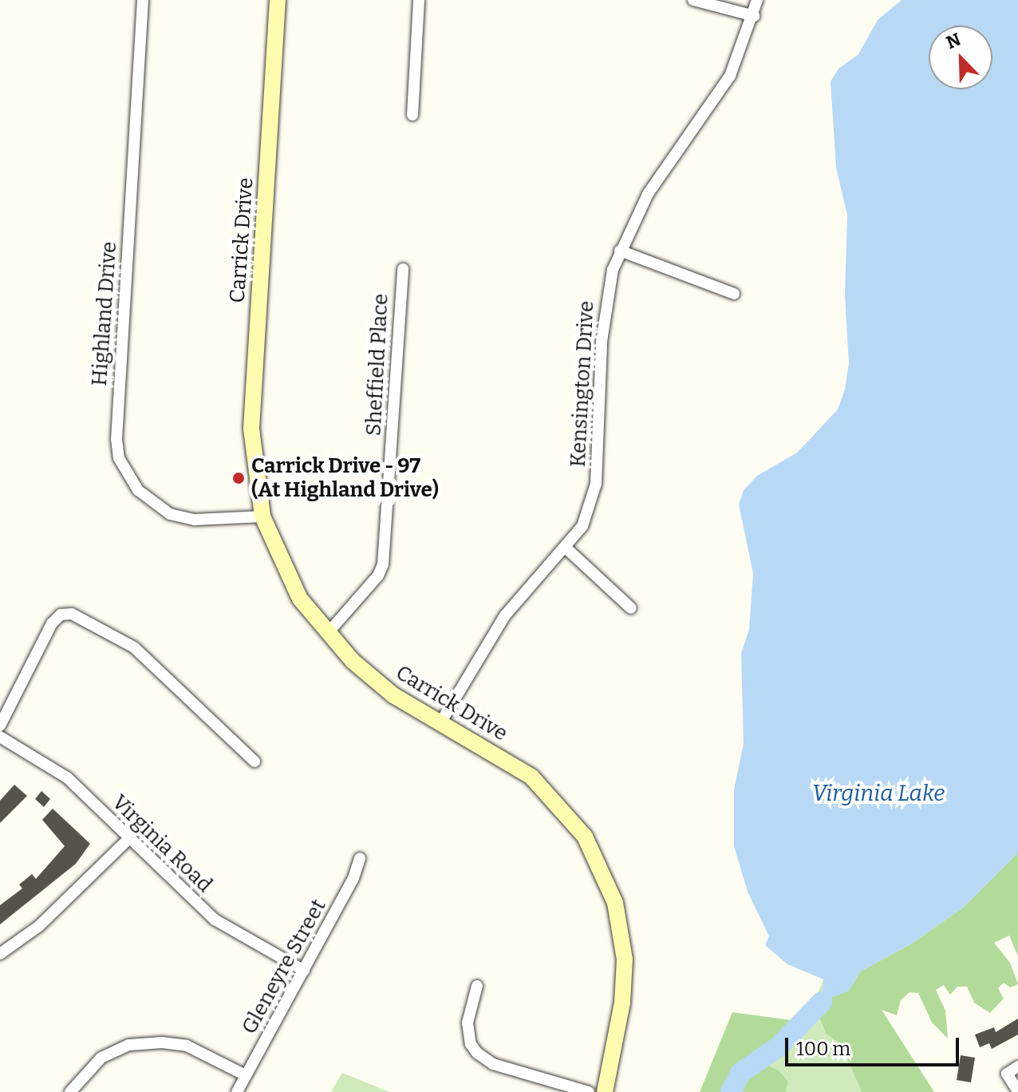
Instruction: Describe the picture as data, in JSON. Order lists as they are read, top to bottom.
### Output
{
  "streets": {
    "street": [
      "Carrick Drive",
      "Highland Drive",
      "Sheffield Place",
      "Kensington Drive",
      "Virginia Road",
      "Gleneyre Street"
    ]
  },
  "crossings": [
    ["Carrick Drive", "Highland Drive"],
    ["Carrick Drive", "Sheffield Place"],
    ["Carrick Drive", "Kensington Drive"],
    ["Virginia Road", "Gleneyre Street"]
  ],
  "water": ["Virginia Lake"],
  "places": ["Carrick Drive - 97 (At Highland Drive)"],
  "scale_bar": "100 m",
  "north": "top left"
}
